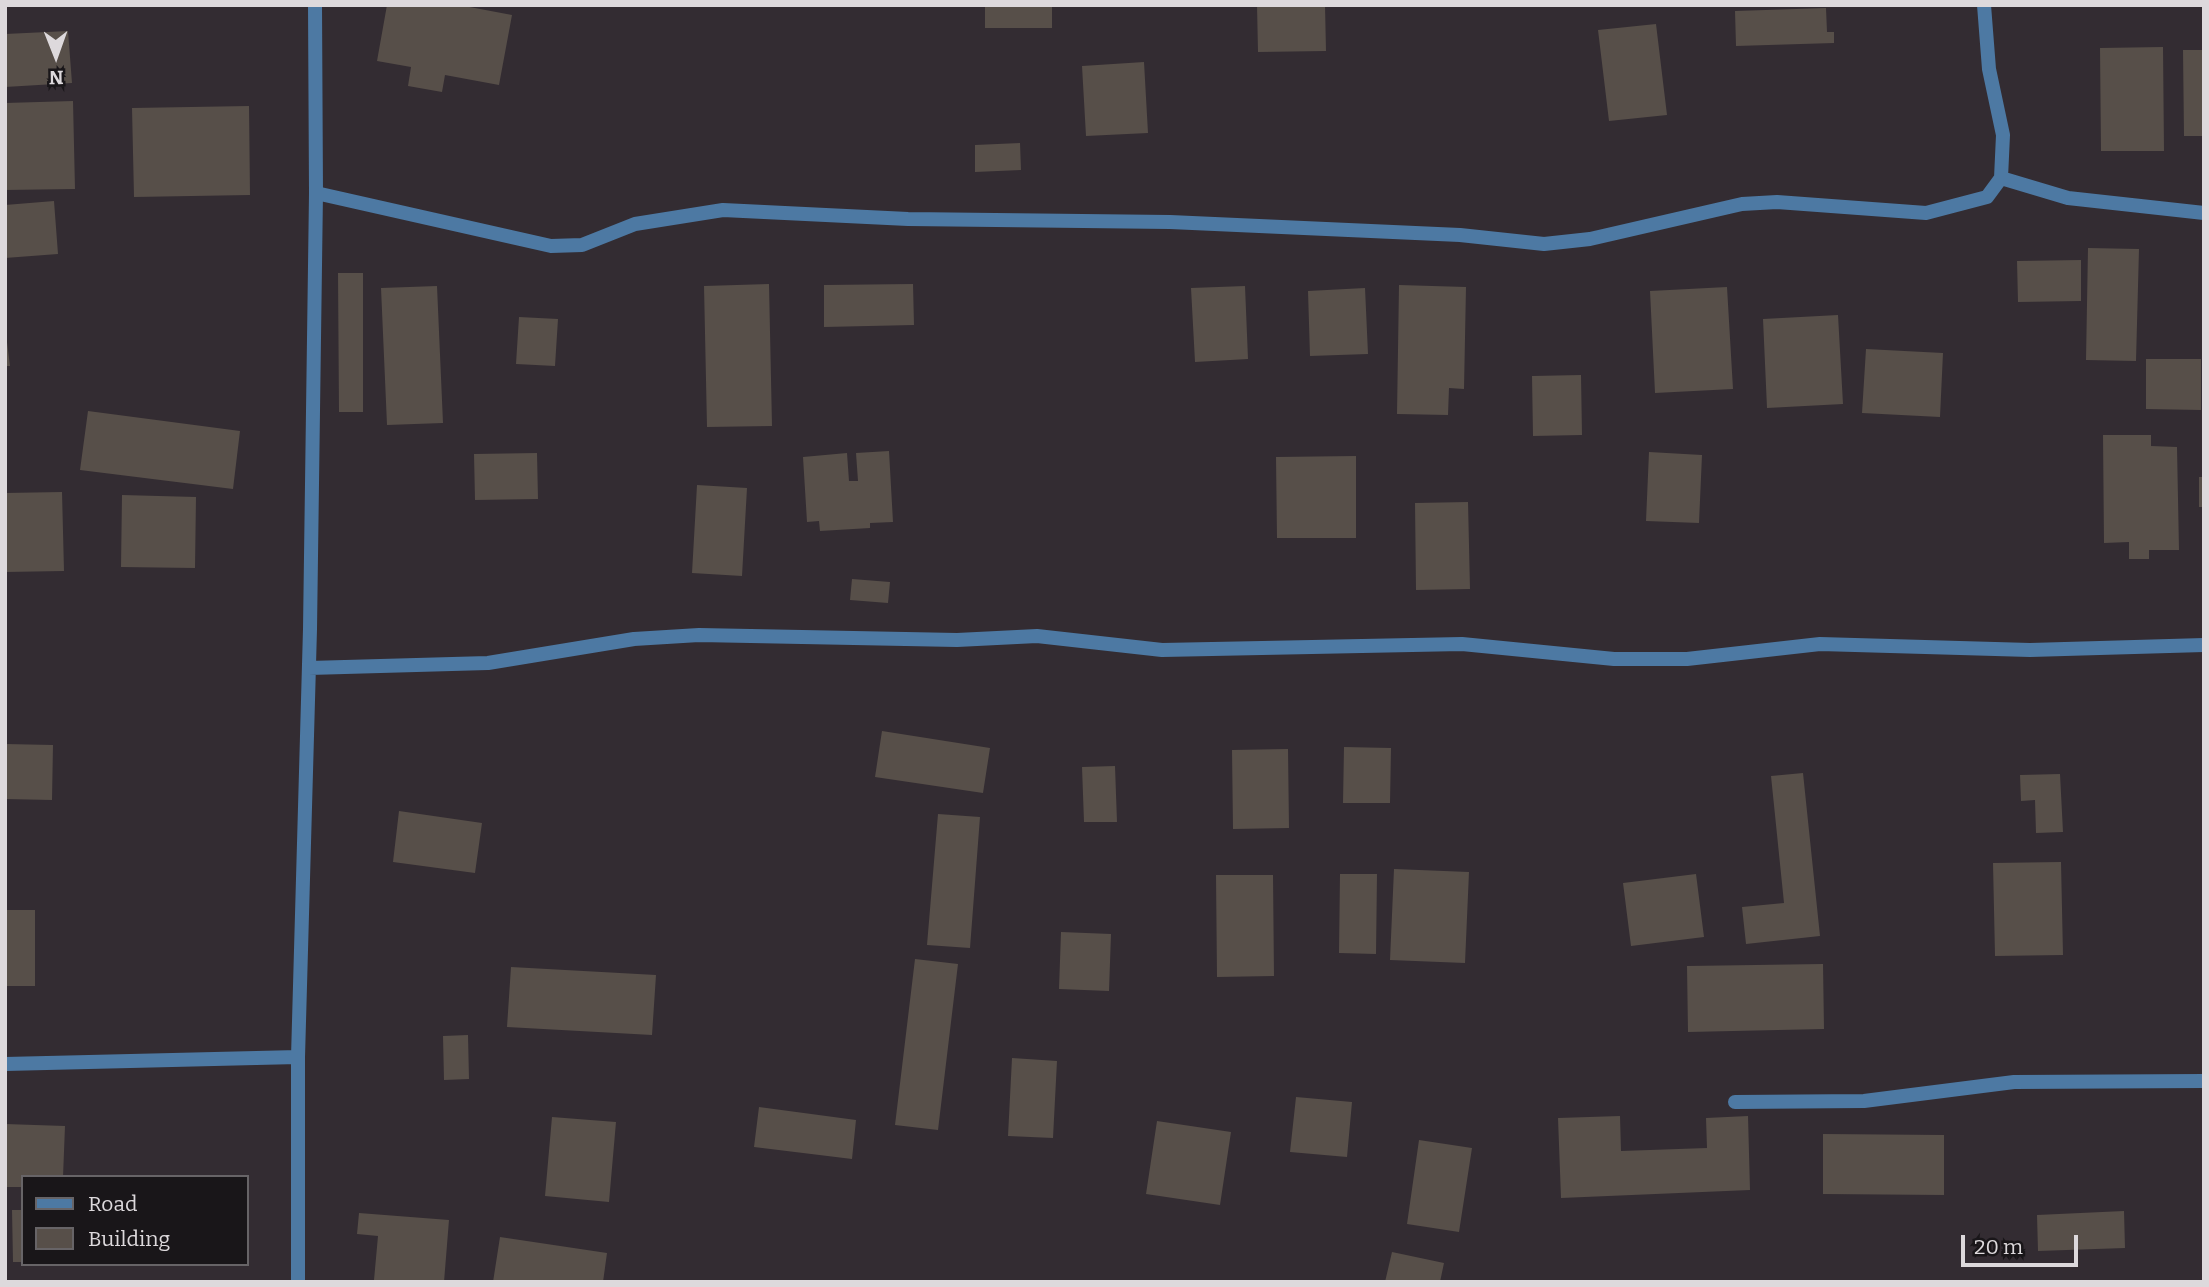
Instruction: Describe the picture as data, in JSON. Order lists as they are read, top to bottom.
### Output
{
  "legend": ["Road", "Building"],
  "scale_bar": "20 m",
  "north": "bottom"
}
